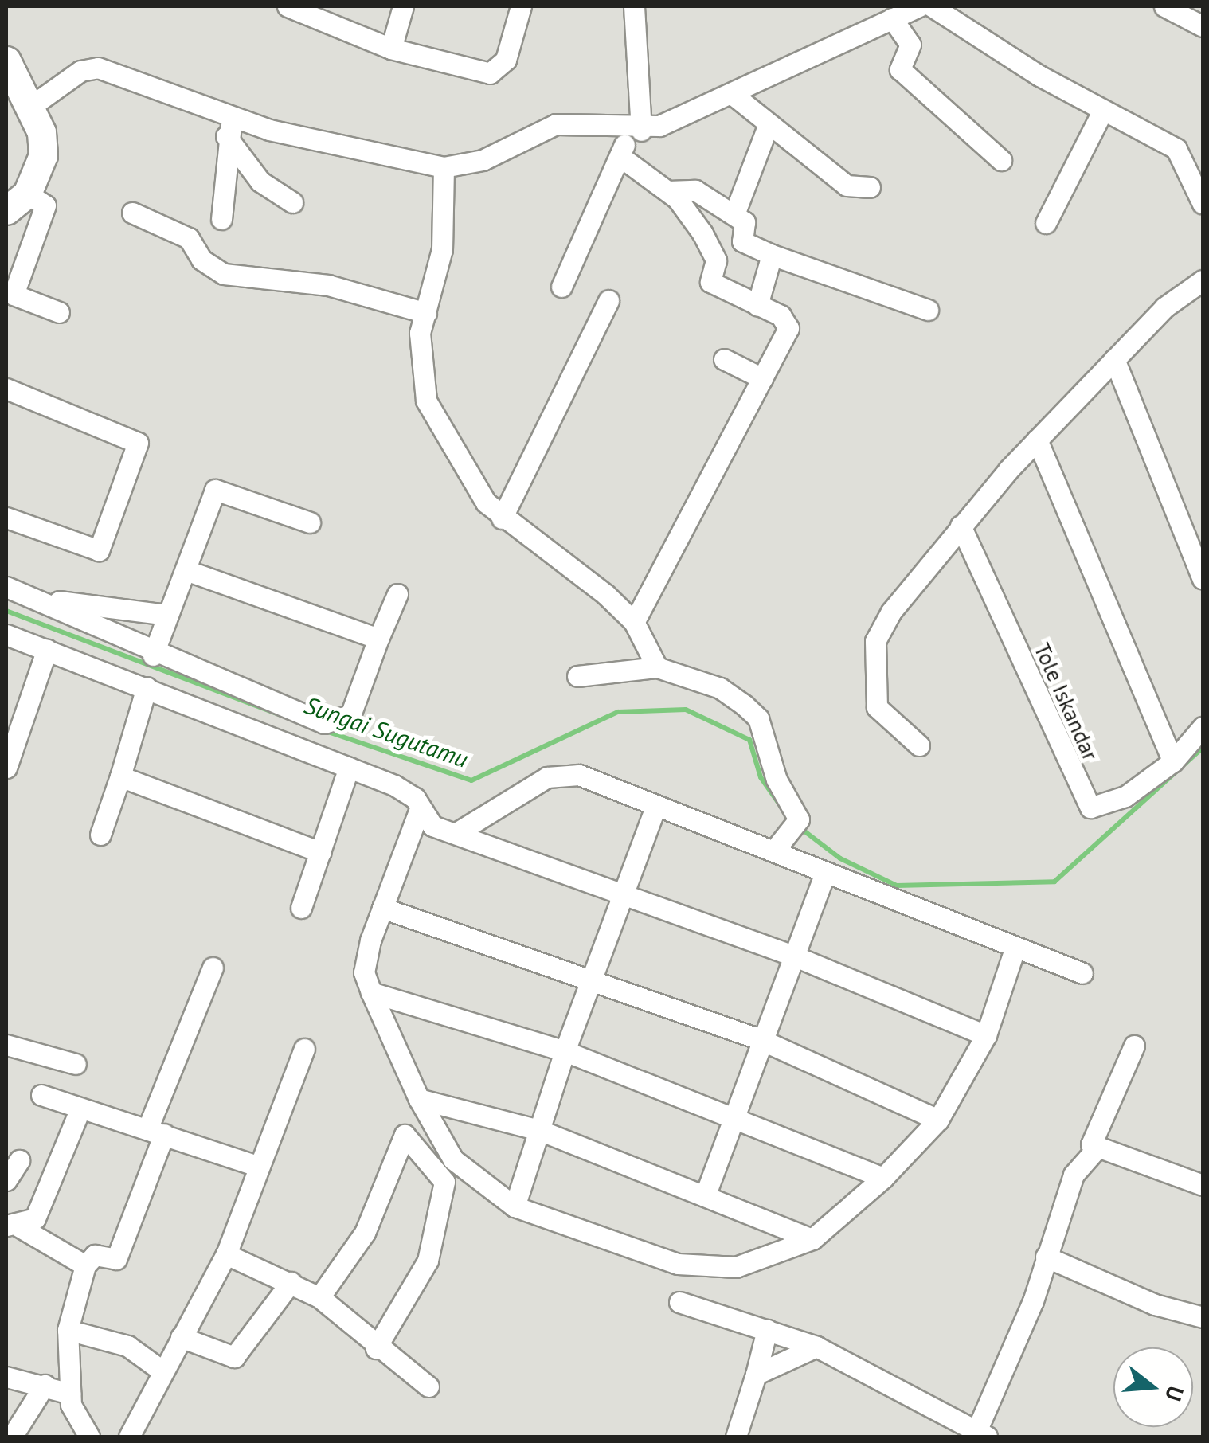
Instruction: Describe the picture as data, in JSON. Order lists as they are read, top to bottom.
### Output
{
  "streets": {
    "street": ["Tole Iskandar"]
  },
  "water": ["Sungai Sugutamu"],
  "north": "right"
}
